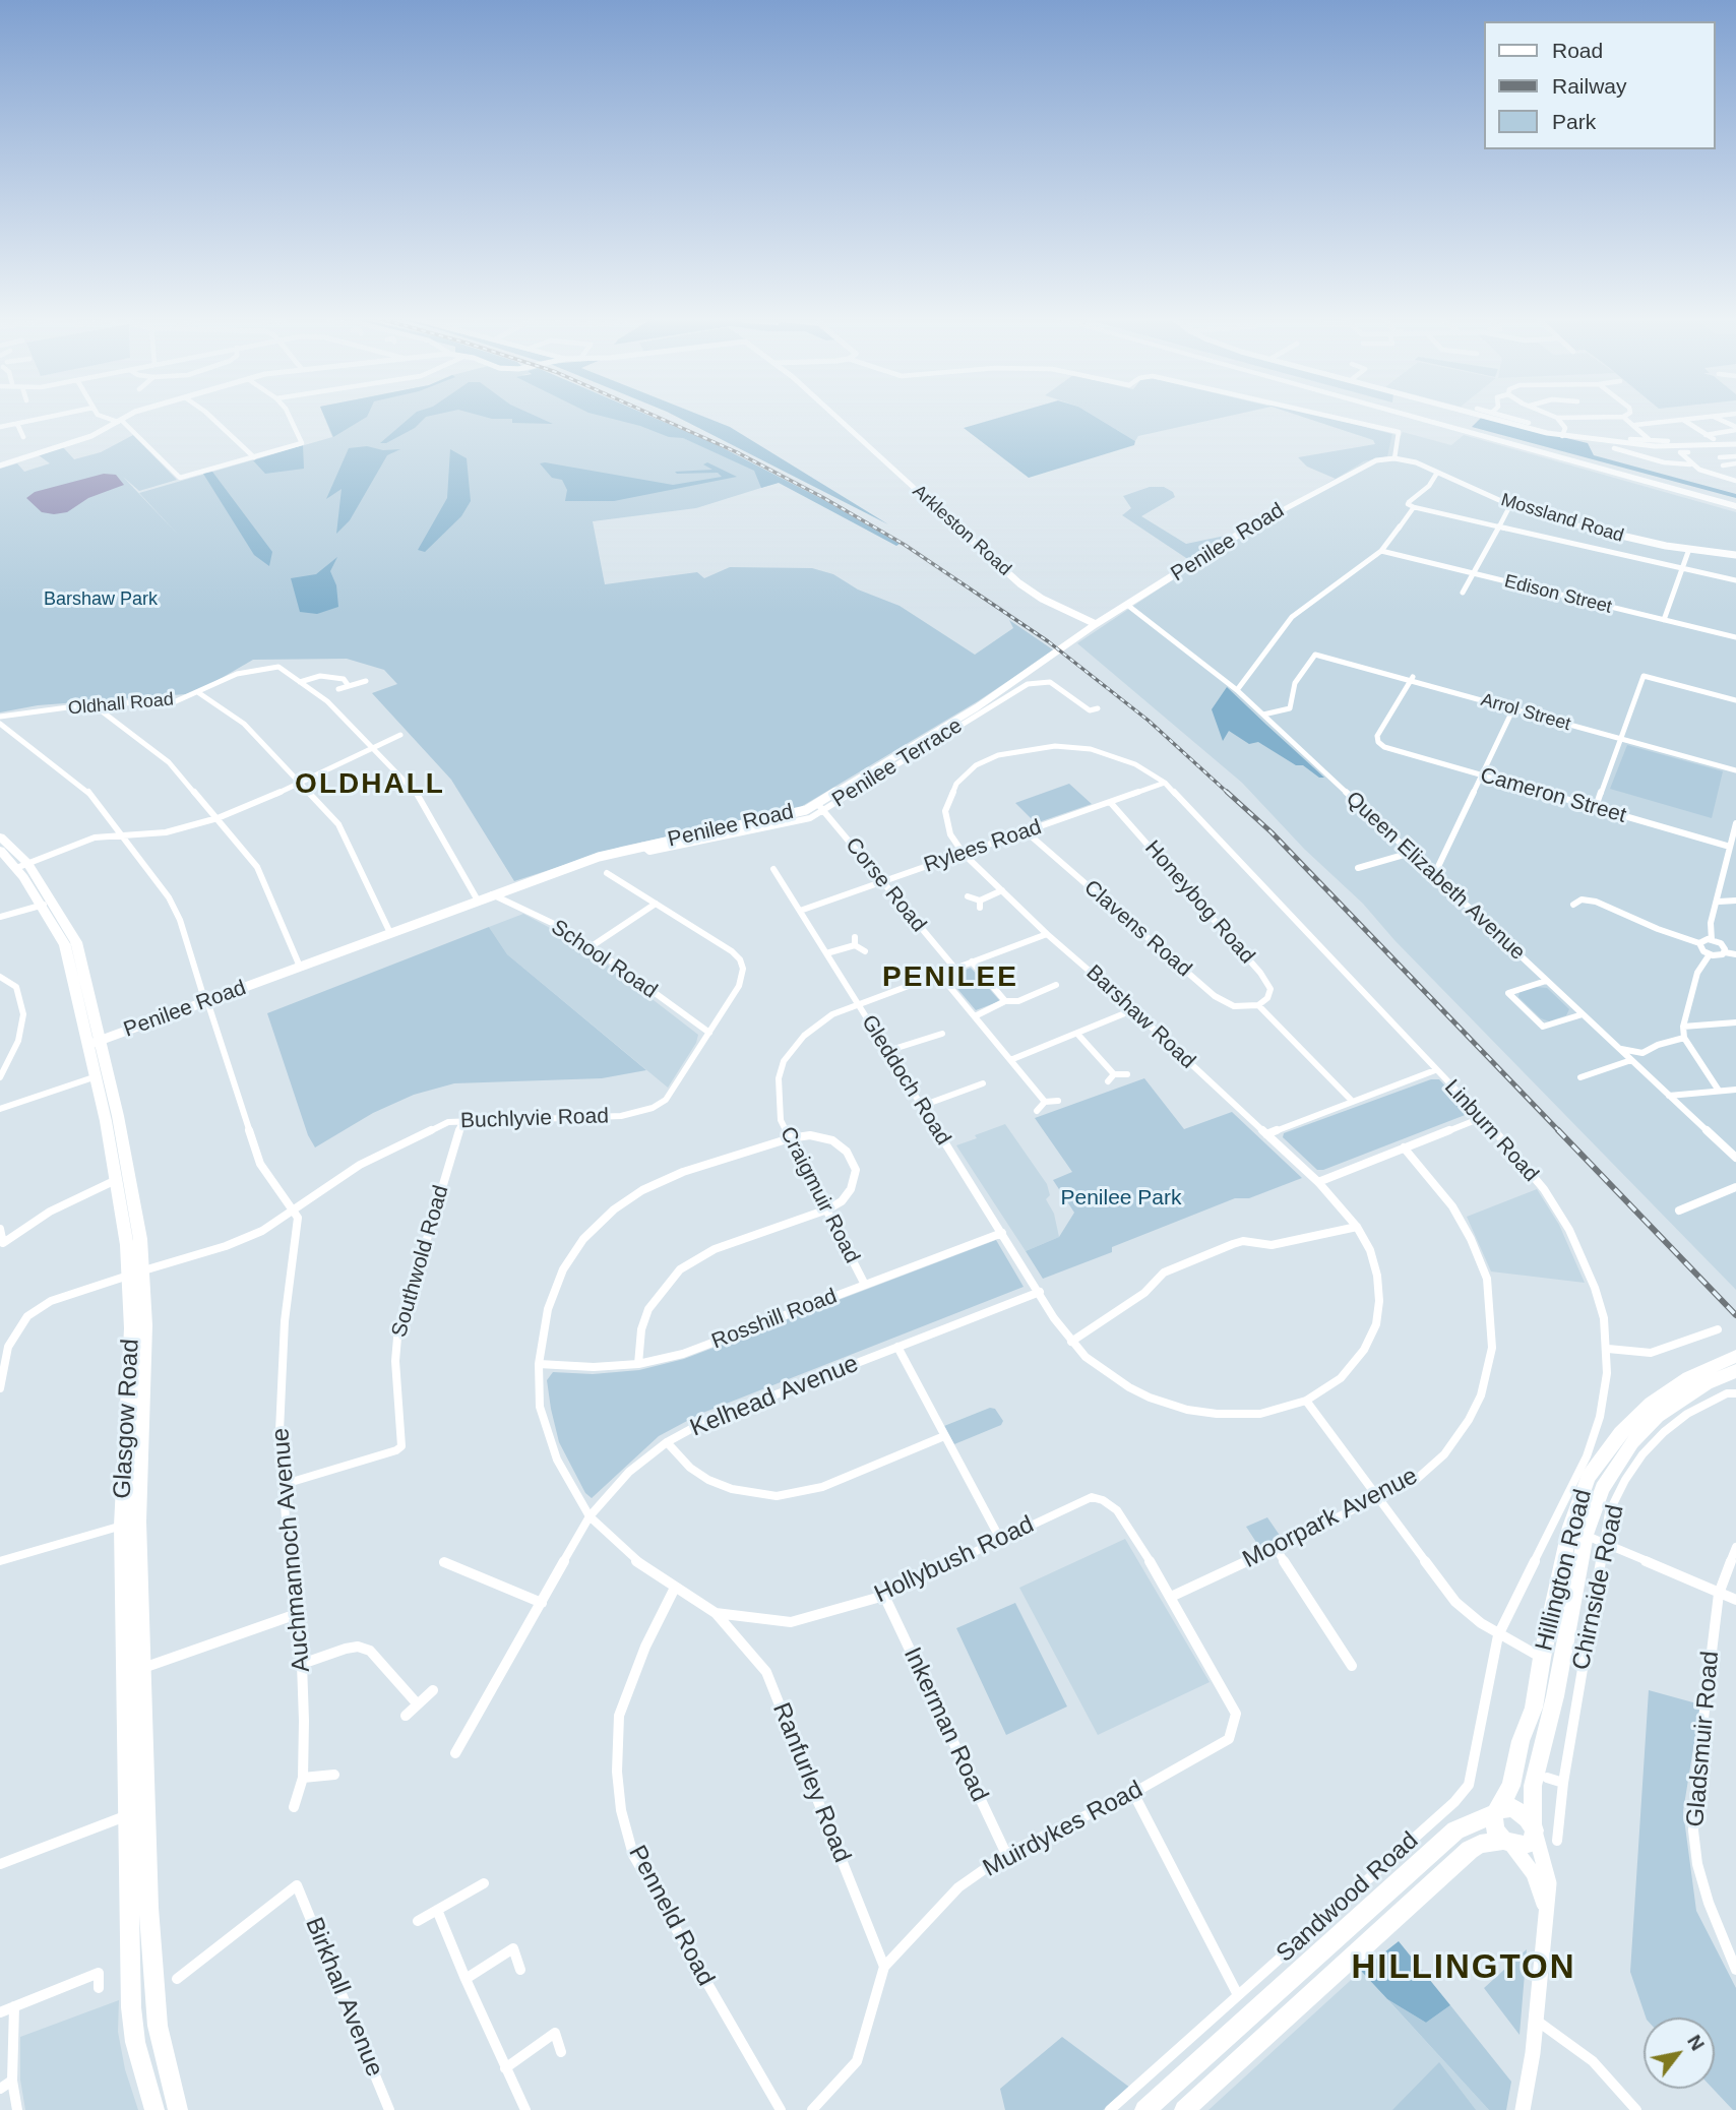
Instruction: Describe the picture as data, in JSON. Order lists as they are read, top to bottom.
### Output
{
  "streets": {
    "main road": ["Glasgow Road", "Hillington Road", "Sandwood Road"],
    "street": [
      "Mossland Road",
      "Arkleston Road",
      "Penilee Road",
      "Edison Street",
      "Oldhall Road",
      "Arrol Street",
      "Penilee Terrace",
      "Cameron Street",
      "Rylees Road",
      "Queen Elizabeth Avenue",
      "Corse Road",
      "Honeybog Road",
      "Clavens Road",
      "School Road",
      "Barshaw Road",
      "Gleddoch Road",
      "Buchlyvie Road",
      "Linburn Road",
      "Craigmuir Road",
      "Southwold Road",
      "Rosshill Road",
      "Kelhead Avenue",
      "Moorpark Avenue",
      "Auchmannoch Avenue",
      "Hollybush Road",
      "Chirnside Road",
      "Inkerman Road",
      "Gladsmuir Road",
      "Ranfurley Road",
      "Muirdykes Road",
      "Penneld Road",
      "Birkhall Avenue"
    ]
  },
  "crossings": [
    ["Mossland Road", "Penilee Road"],
    ["Arkleston Road", "Penilee Road"],
    ["Penilee Road", "Penilee Terrace"],
    ["Penilee Road", "Queen Elizabeth Avenue"],
    ["Penilee Road", "Corse Road"],
    ["Penilee Road", "School Road"],
    ["Penilee Road", "Glasgow Road"],
    ["Arrol Street", "Cameron Street"],
    ["Arrol Street", "Queen Elizabeth Avenue"],
    ["Penilee Terrace", "Corse Road"],
    ["Rylees Road", "Corse Road"],
    ["Rylees Road", "Honeybog Road"],
    ["Rylees Road", "Clavens Road"],
    ["Rylees Road", "Barshaw Road"],
    ["Rylees Road", "Gleddoch Road"],
    ["Rylees Road", "Linburn Road"],
    ["Corse Road", "Craigmuir Road"],
    ["Honeybog Road", "Clavens Road"],
    ["School Road", "Buchlyvie Road"],
    ["Barshaw Road", "Gleddoch Road"],
    ["Barshaw Road", "Linburn Road"],
    ["Barshaw Road", "Craigmuir Road"],
    ["Gleddoch Road", "Craigmuir Road"],
    ["Gleddoch Road", "Rosshill Road"],
    ["Gleddoch Road", "Kelhead Avenue"],
    ["Buchlyvie Road", "Southwold Road"],
    ["Buchlyvie Road", "Glasgow Road"],
    ["Buchlyvie Road", "Auchmannoch Avenue"],
    ["Linburn Road", "Sandwood Road"],
    ["Craigmuir Road", "Rosshill Road"],
    ["Craigmuir Road", "Hollybush Road"],
    ["Southwold Road", "Auchmannoch Avenue"],
    ["Rosshill Road", "Hollybush Road"],
    ["Kelhead Avenue", "Hollybush Road"],
    ["Moorpark Avenue", "Hollybush Road"],
    ["Moorpark Avenue", "Muirdykes Road"],
    ["Hollybush Road", "Inkerman Road"],
    ["Hollybush Road", "Ranfurley Road"],
    ["Hollybush Road", "Muirdykes Road"],
    ["Hollybush Road", "Penneld Road"],
    ["Hillington Road", "Sandwood Road"],
    ["Inkerman Road", "Muirdykes Road"],
    ["Ranfurley Road", "Muirdykes Road"]
  ],
  "districts": ["OLDHALL", "PENILEE", "HILLINGTON"],
  "parks": ["Barshaw Park", "Penilee Park"],
  "legend": ["Road", "Railway", "Park"],
  "north": "top right"
}
